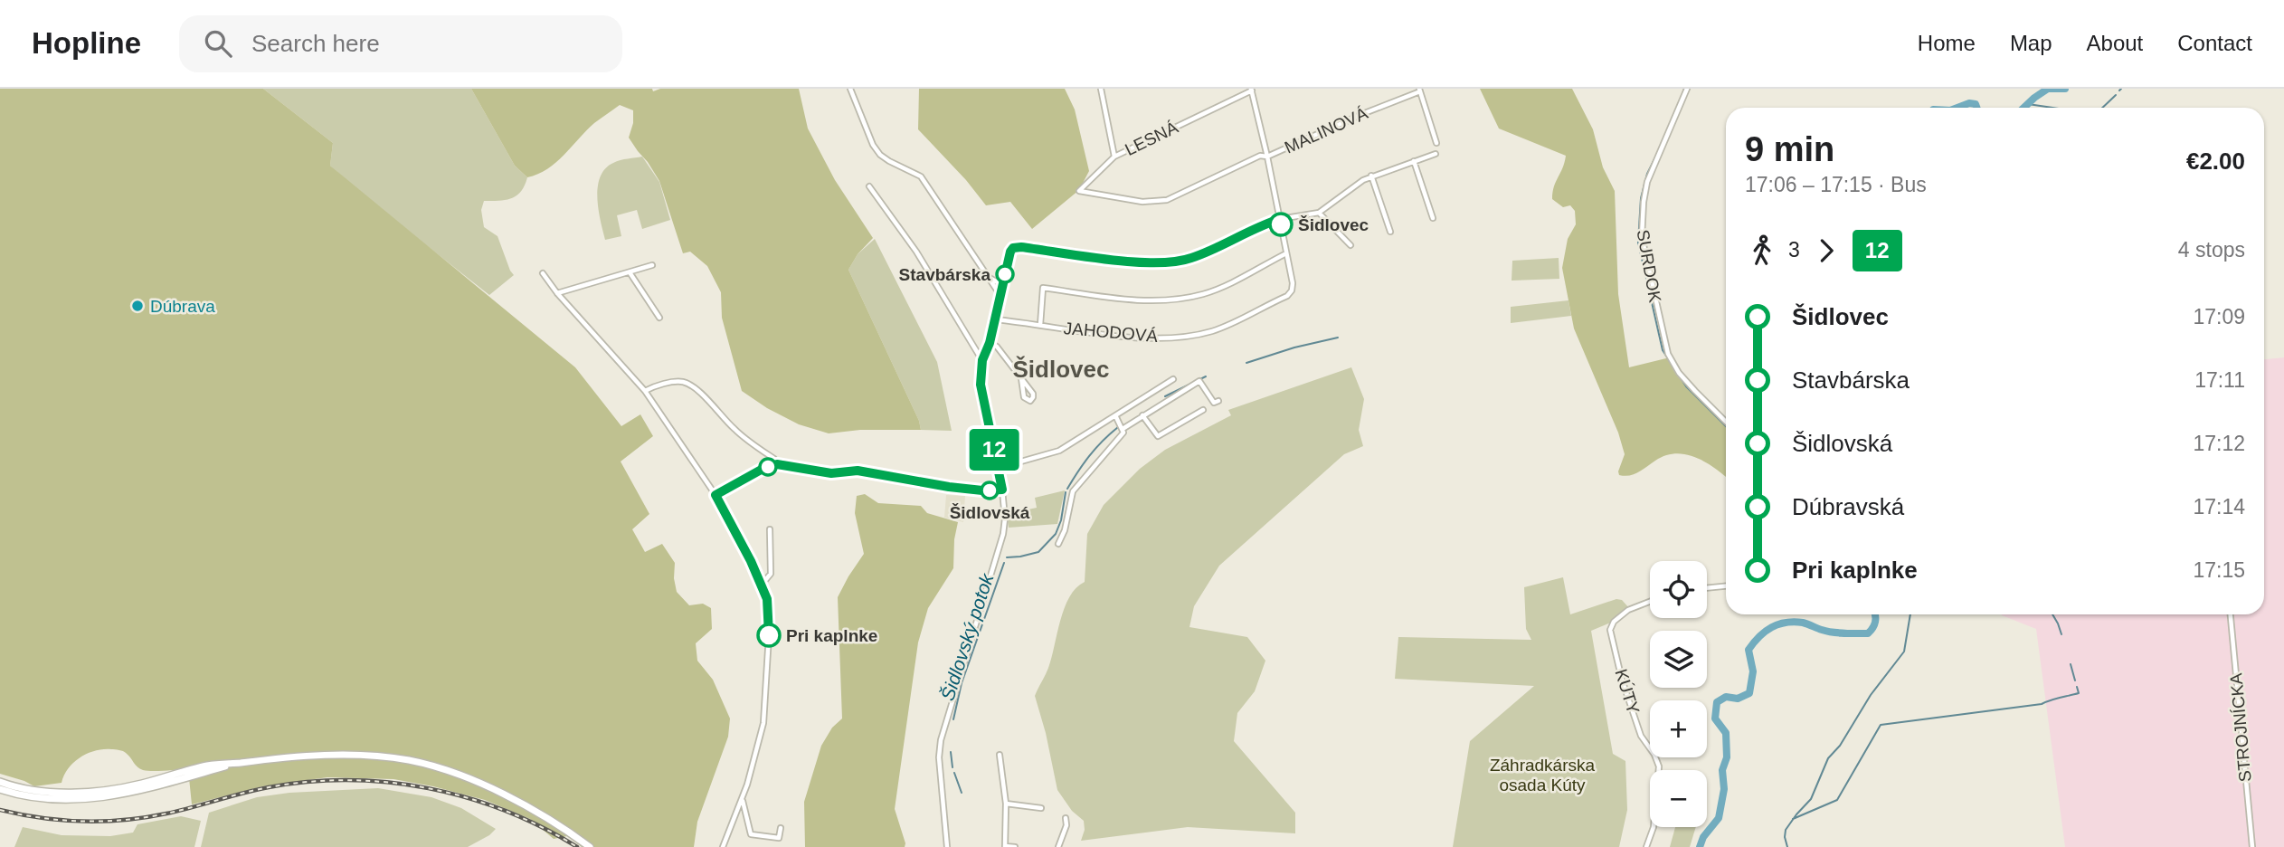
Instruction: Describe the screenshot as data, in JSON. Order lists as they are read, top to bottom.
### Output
{
  "streets": {
    "street": [
      "MALINOVÁ",
      "LESNÁ",
      "SURDOK",
      "JAHODOVÁ",
      "KÚTY",
      "STROJNÍCKA"
    ]
  },
  "crossings": [
    ["MALINOVÁ", "LESNÁ"]
  ],
  "districts": ["Šidlovec"],
  "water": ["Šidlovský potok"],
  "parks": ["Záhradkárska osada Kúty"],
  "places": [
    "Šidlovec",
    "Stavbárska",
    "Dúbrava",
    "Šidlovská",
    "Pri kaplnke"
  ],
  "lines": ["bus line 12"],
  "page": {
    "header": "Hopline",
    "search": "Search here",
    "nav": [
      "Home",
      "Map",
      "About",
      "Contact"
    ],
    "on_map": "12",
    "heading": ["9 min", "17:06 – 17:15 · Bus", "€2.00"],
    "legs": ["3", "12", "4 stops"],
    "list": [
      {
        "name": "Šidlovec",
        "value": "17:09"
      },
      {
        "name": "Stavbárska",
        "value": "17:11"
      },
      {
        "name": "Šidlovská",
        "value": "17:12"
      },
      {
        "name": "Dúbravská",
        "value": "17:14"
      },
      {
        "name": "Pri kaplnke",
        "value": "17:15"
      }
    ],
    "map_buttons": ["+", "−"]
  }
}
